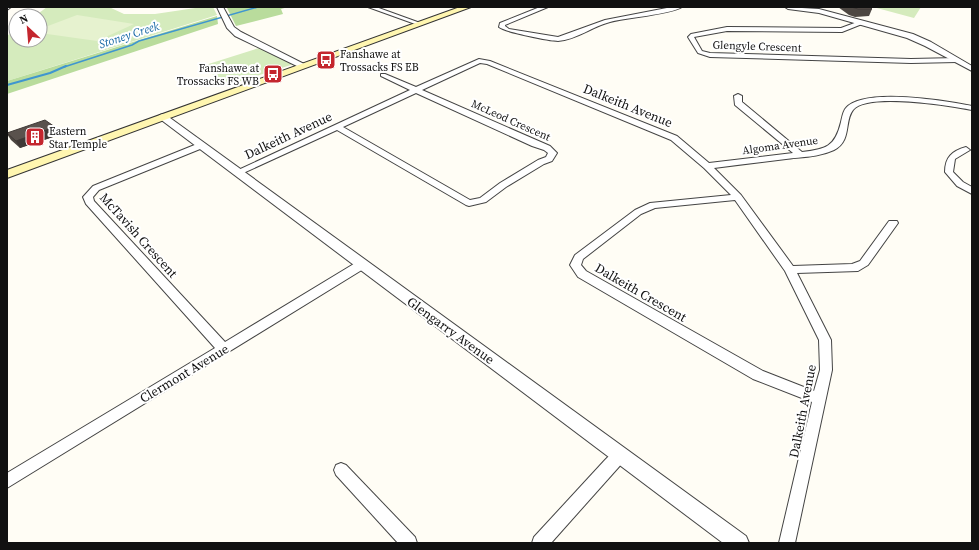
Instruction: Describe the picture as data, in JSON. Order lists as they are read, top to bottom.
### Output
{
  "streets": {
    "street": [
      "Glengyle Crescent",
      "Dalkeith Avenue",
      "McLeod Crescent",
      "Algoma Avenue",
      "McTavish Crescent",
      "Dalkeith Crescent",
      "Glengarry Avenue",
      "Clermont Avenue"
    ]
  },
  "crossings": [
    ["Dalkeith Avenue", "McLeod Crescent"],
    ["Dalkeith Avenue", "Algoma Avenue"],
    ["Dalkeith Avenue", "Dalkeith Crescent"],
    ["Dalkeith Avenue", "Glengarry Avenue"],
    ["McTavish Crescent", "Glengarry Avenue"],
    ["McTavish Crescent", "Clermont Avenue"],
    ["Glengarry Avenue", "Clermont Avenue"]
  ],
  "water": ["Stoney Creek"],
  "places": {
    "bus stop": ["Fanshawe at Trossacks FS EB", "Fanshawe at Trossacks FS WB"],
    "building": ["Eastern Star Temple"]
  },
  "north": "top left"
}
